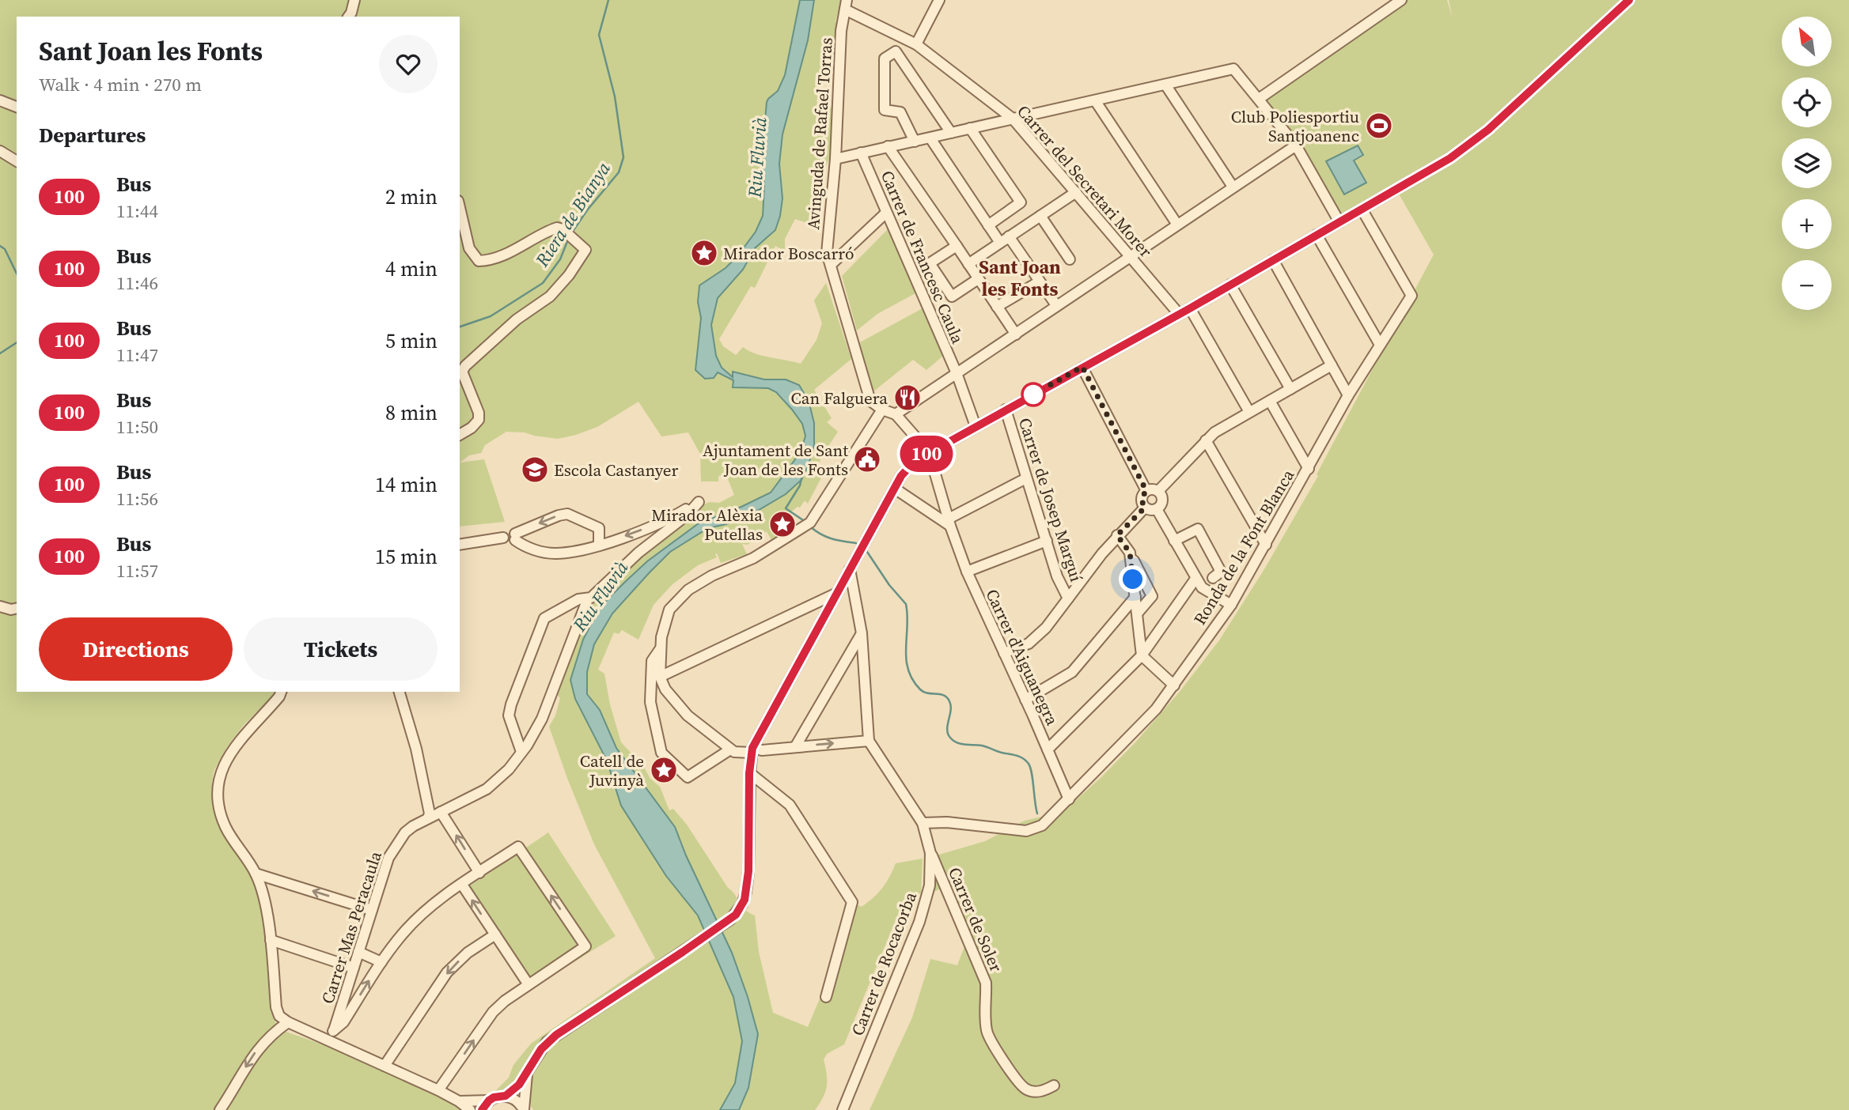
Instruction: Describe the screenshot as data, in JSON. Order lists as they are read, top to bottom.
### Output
{
  "streets": {
    "street": [
      "Avinguda de Rafael Torras",
      "Carrer del Secretari Morer",
      "Carrer de Francesc Caula",
      "Carrer de Josep Marguí",
      "Ronda de la Font Blanca",
      "Carrer d'Aiguanegra",
      "Carrer de Soler",
      "Carrer Mas Peracaula",
      "Carrer de Rocacorba"
    ]
  },
  "crossings": [
    ["Avinguda de Rafael Torras", "Carrer del Secretari Morer"],
    ["Ronda de la Font Blanca", "Carrer d'Aiguanegra"],
    ["Ronda de la Font Blanca", "Carrer de Rocacorba"],
    ["Carrer de Soler", "Carrer de Rocacorba"]
  ],
  "districts": ["Sant Joan les Fonts"],
  "water": ["Riu Fluvià", "Riera de Bianya"],
  "places": {
    "sports": ["Club Poliesportiu Santjoanenc"],
    "place": ["Mirador Boscarró", "Mirador Alèxia Putellas", "Catell de Juvinyà"],
    "restaurant": ["Can Falguera"],
    "public building": ["Ajuntament de Sant Joan de les Fonts"],
    "school or university": ["Escola Castanyer"]
  },
  "lines": ["bus line 100"],
  "north": "top left",
  "page": {
    "on_map": "100",
    "map_buttons": ["+", "−"],
    "heading": [
      ["Sant Joan les Fonts", "Walk · 4 min · 270 m"],
      "Departures"
    ],
    "list": [
      {
        "mark": "100",
        "name": "Bus",
        "note": "11:44",
        "value": "2 min"
      },
      {
        "mark": "100",
        "name": "Bus",
        "note": "11:46",
        "value": "4 min"
      },
      {
        "mark": "100",
        "name": "Bus",
        "note": "11:47",
        "value": "5 min"
      },
      {
        "mark": "100",
        "name": "Bus",
        "note": "11:50",
        "value": "8 min"
      },
      {
        "mark": "100",
        "name": "Bus",
        "note": "11:56",
        "value": "14 min"
      },
      {
        "mark": "100",
        "name": "Bus",
        "note": "11:57",
        "value": "15 min"
      }
    ],
    "buttons": ["Directions", "Tickets"]
  }
}
